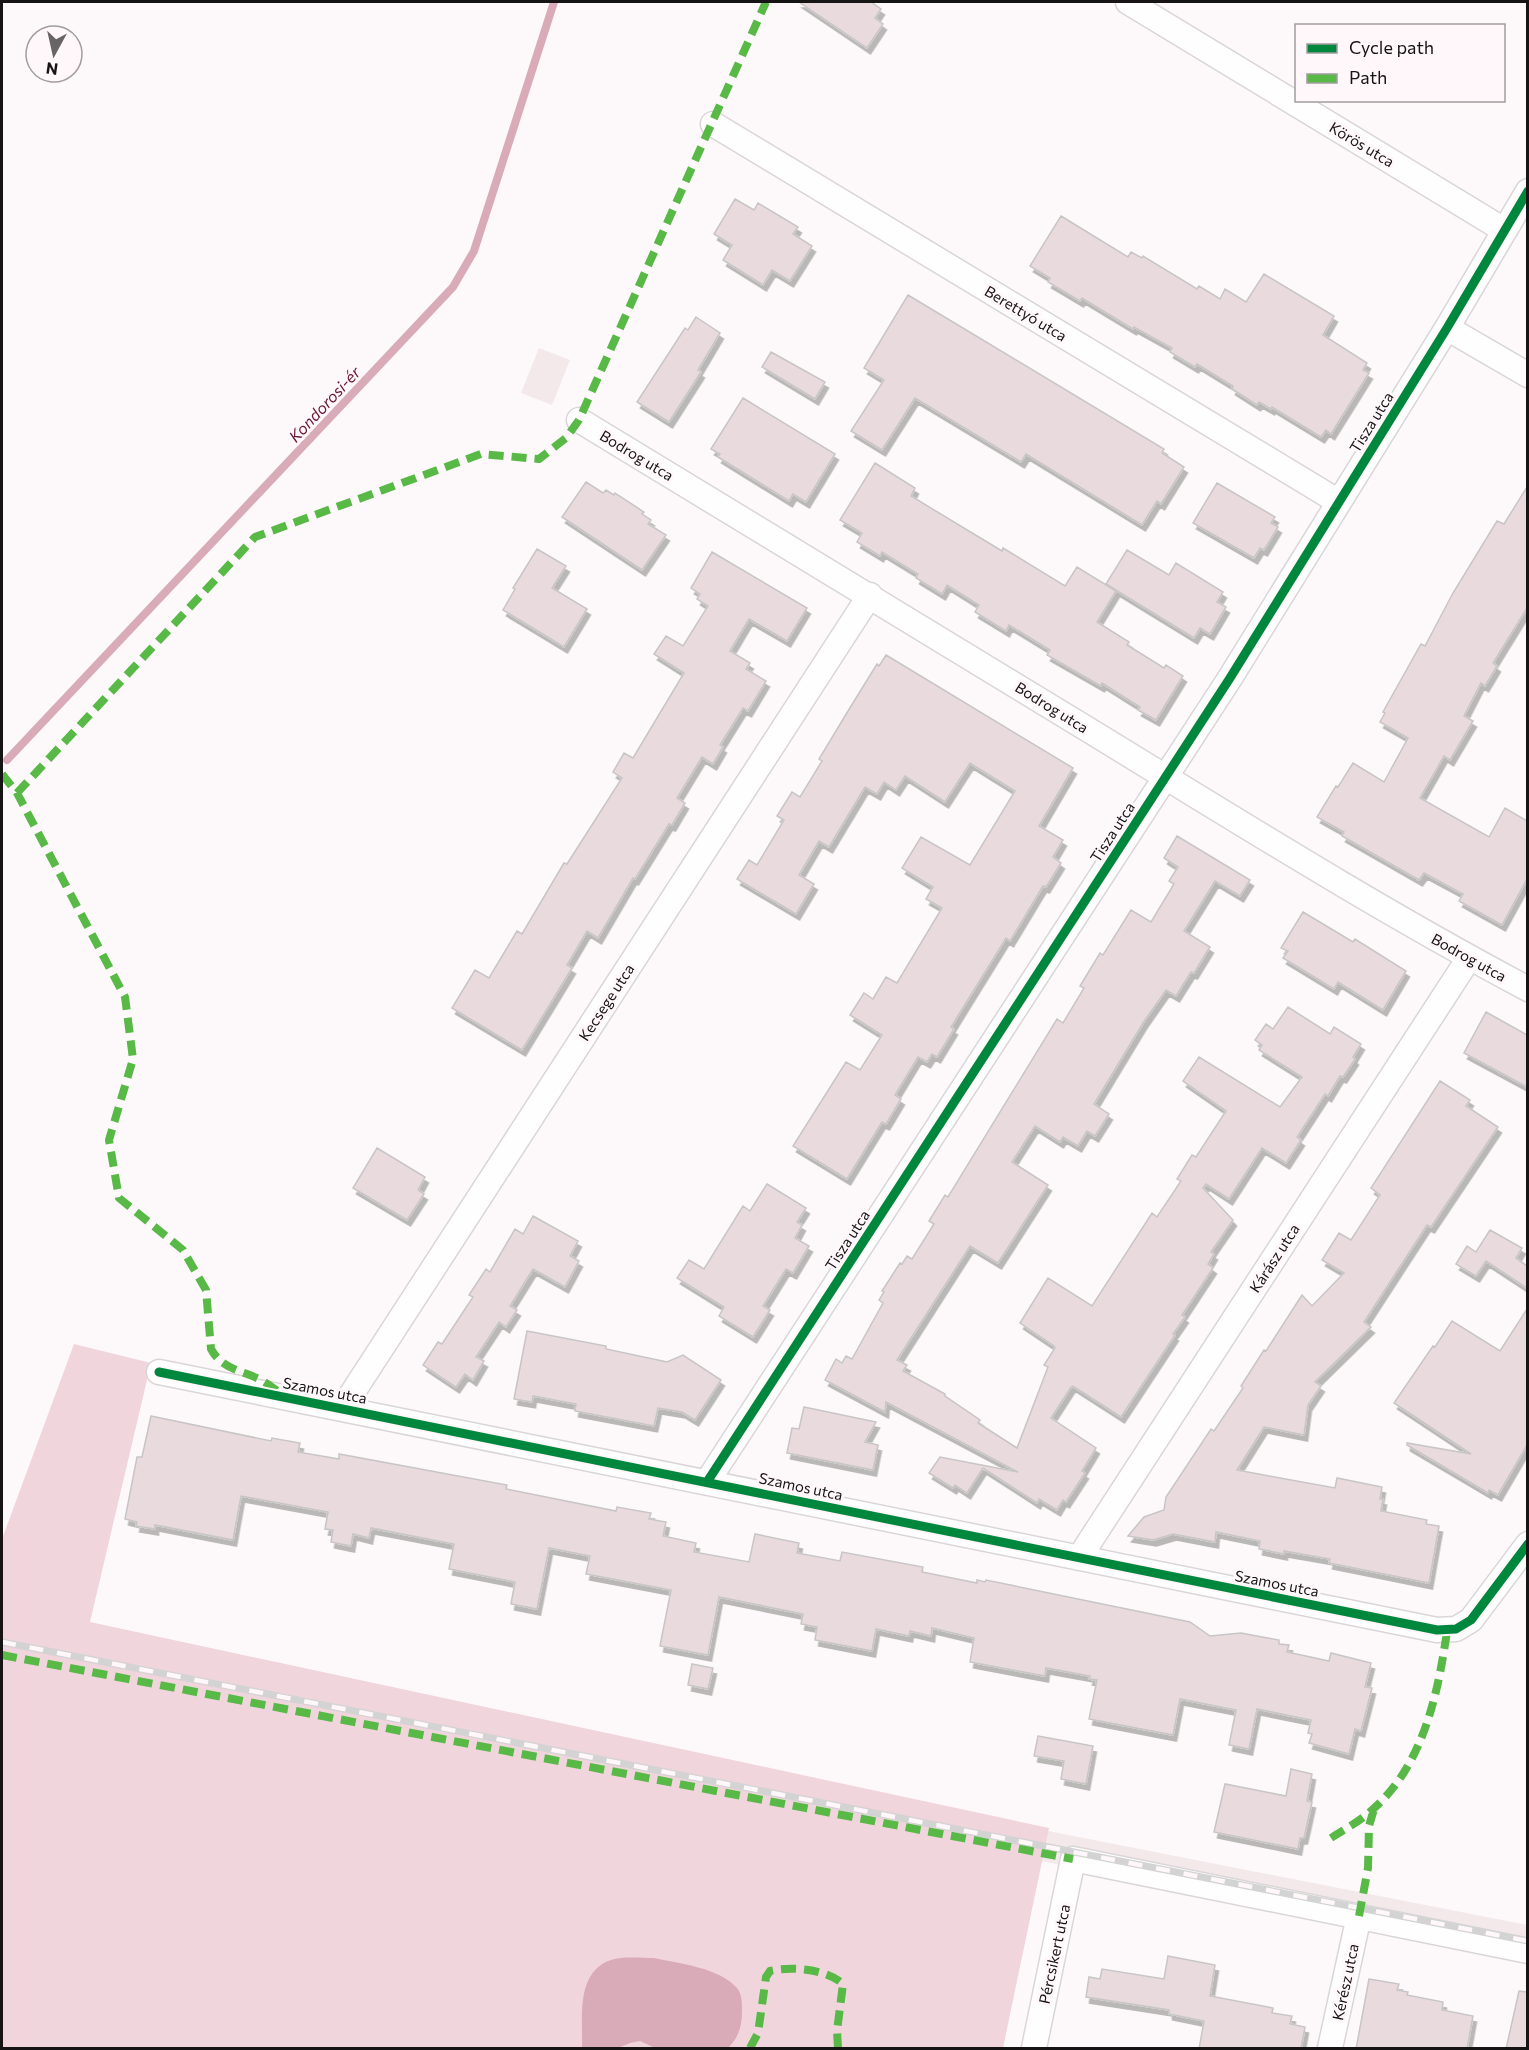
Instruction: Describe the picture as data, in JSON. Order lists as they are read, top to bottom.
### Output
{
  "streets": {
    "street": [
      "Körös utca",
      "Berettyó utca",
      "Tisza utca",
      "Bodrog utca",
      "Kecsege utca",
      "Kárász utca",
      "Szamos utca",
      "Pércsikert utca",
      "Kérész utca"
    ]
  },
  "crossings": [
    ["Körös utca", "Tisza utca"],
    ["Berettyó utca", "Tisza utca"],
    ["Tisza utca", "Bodrog utca"],
    ["Tisza utca", "Szamos utca"],
    ["Bodrog utca", "Kecsege utca"],
    ["Bodrog utca", "Kárász utca"],
    ["Kecsege utca", "Szamos utca"],
    ["Kárász utca", "Szamos utca"],
    ["Pércsikert utca", "Kérész utca"]
  ],
  "water": ["Kondorosi-ér"],
  "legend": ["Cycle path", "Path"],
  "north": "bottom"
}
